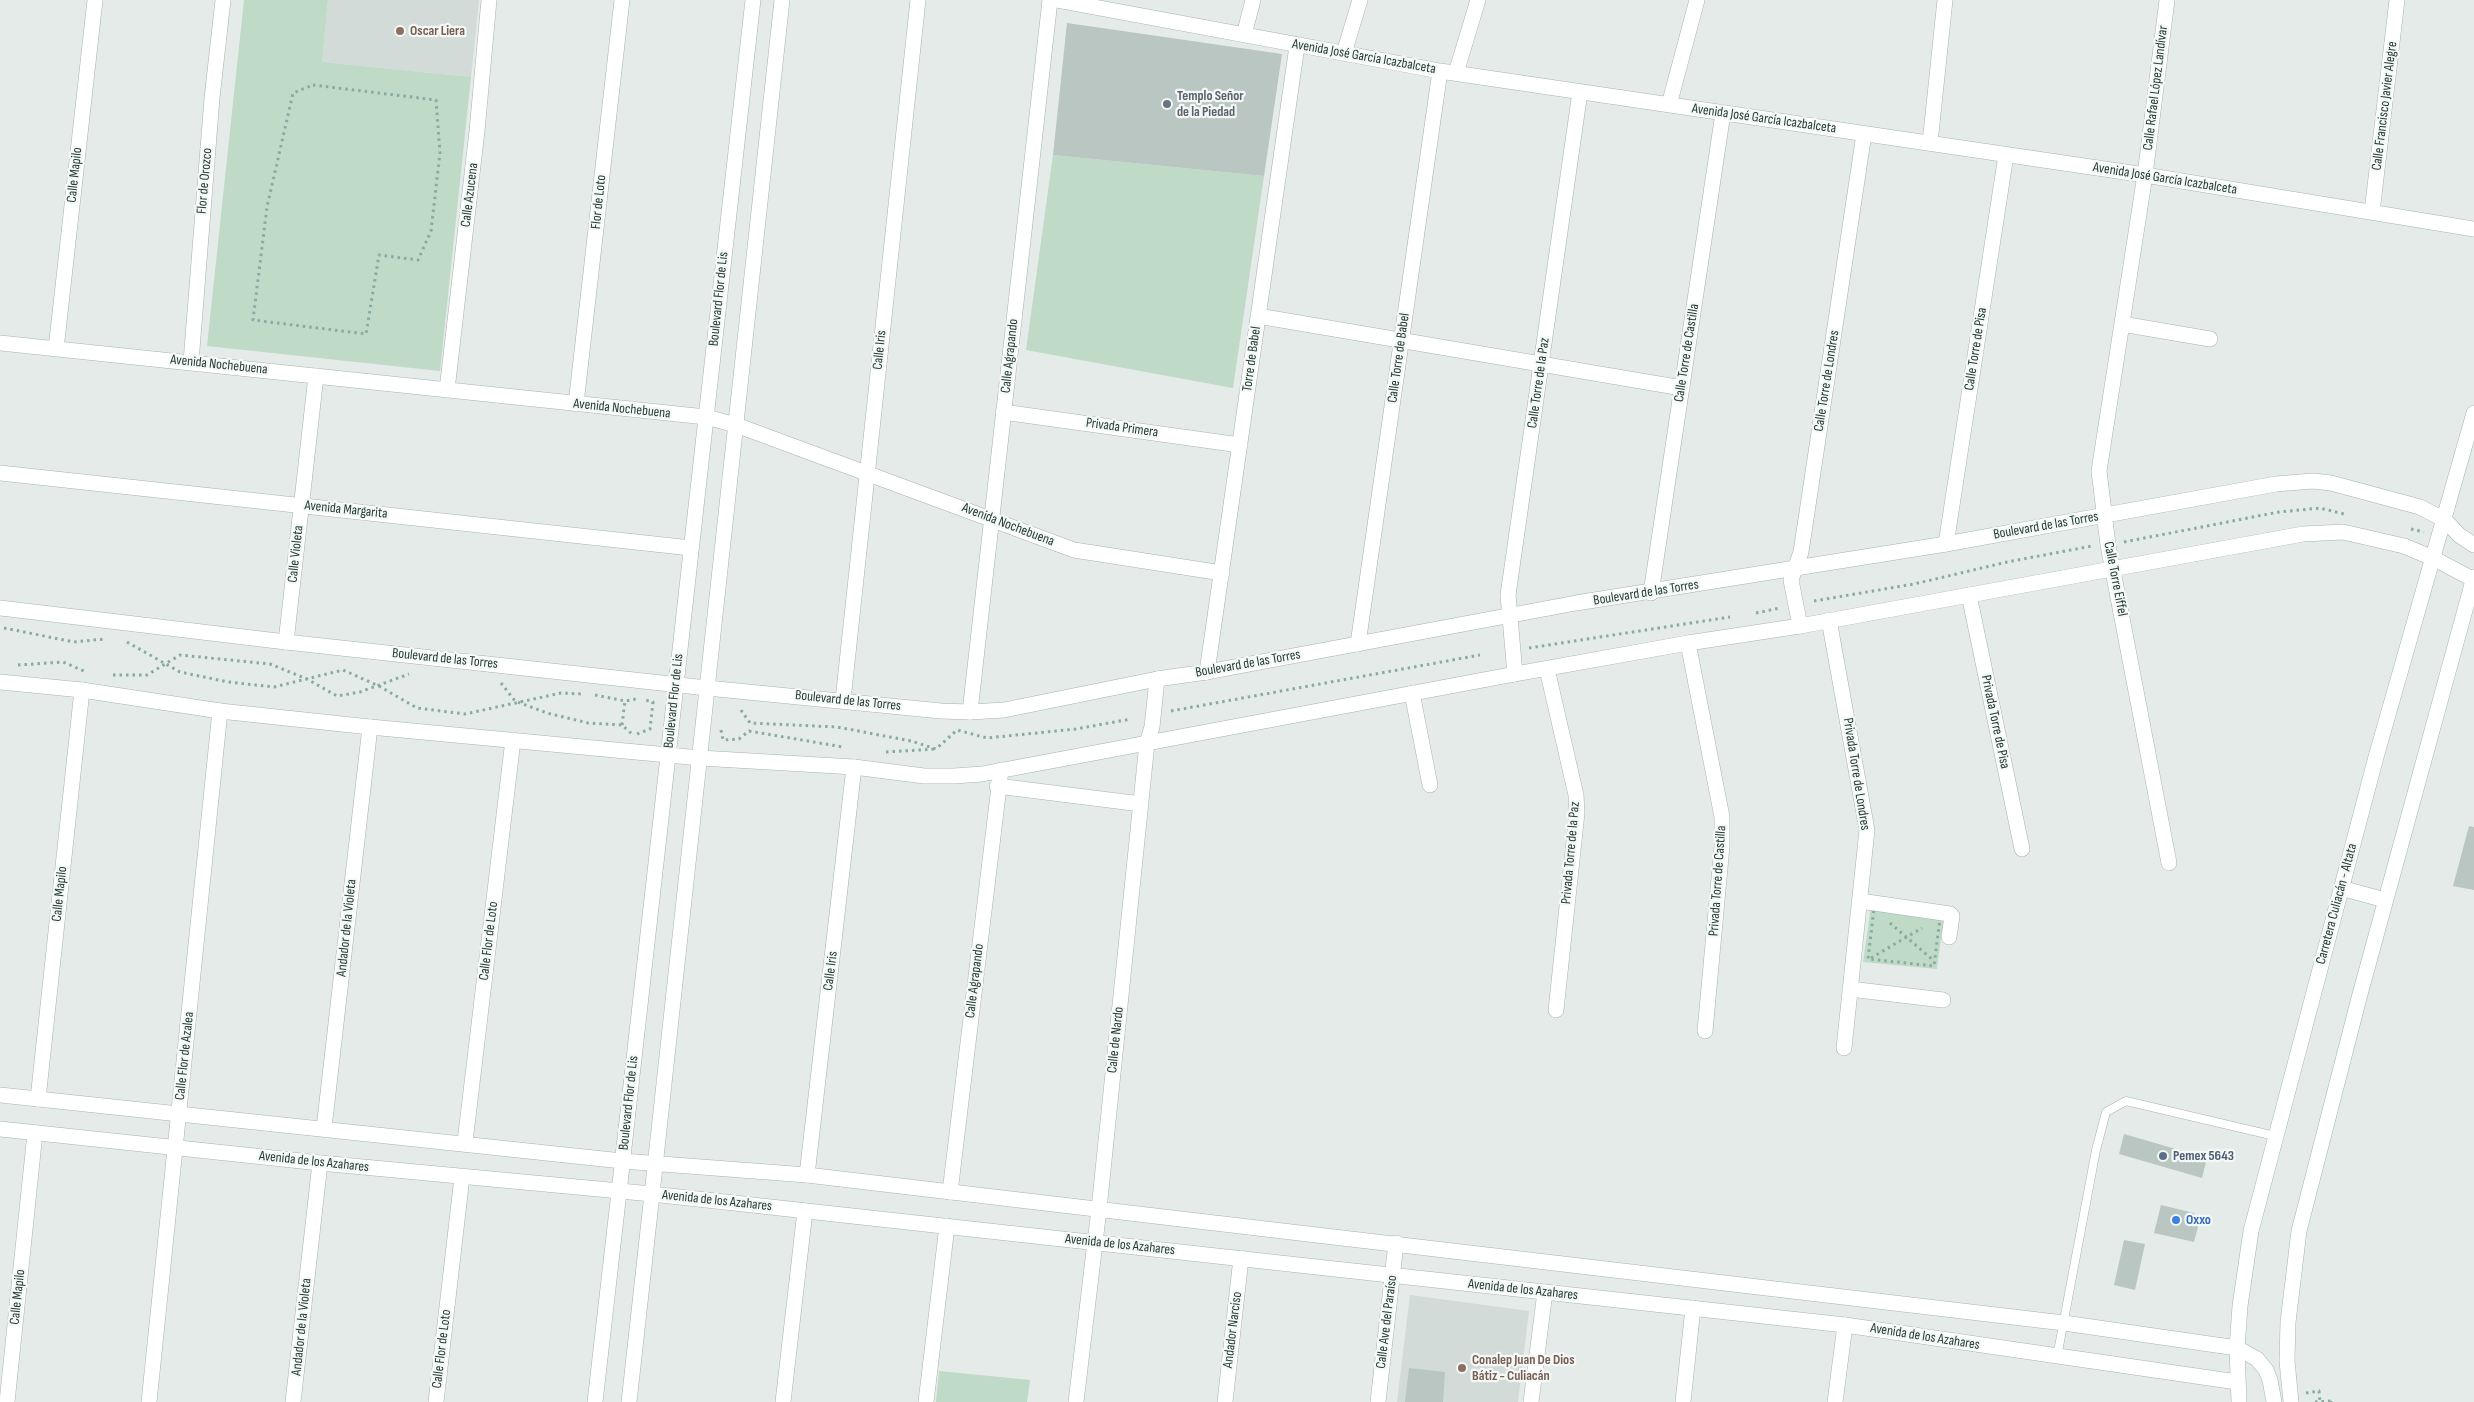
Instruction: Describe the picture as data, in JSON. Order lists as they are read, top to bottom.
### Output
{
  "streets": {
    "street": [
      "Avenida José García Icazbalceta",
      "Calle Rafael López Landívar",
      "Calle Francisco Javier Alegre",
      "Calle Mapilo",
      "Flor de Orozco",
      "Calle Azucena",
      "Flor de Loto",
      "Boulevard Flor de Lis",
      "Calle Torre de Pisa",
      "Calle Iris",
      "Calle Torre de Castilla",
      "Calle Agrapando",
      "Calle Torre de Babel",
      "Torre de Babel",
      "Avenida Nochebuena",
      "Calle Torre de Londres",
      "Calle Torre de la Paz",
      "Privada Primera",
      "Avenida Margarita",
      "Boulevard de las Torres",
      "Calle Violeta",
      "Calle Torre Eiffel",
      "Privada Torre de Pisa",
      "Privada Torre de Londres",
      "Privada Torre de la Paz",
      "Privada Torre de Castilla",
      "Carretera Culiacán - Altata",
      "Andador de la Violeta",
      "Calle Flor de Loto",
      "Calle de Nardo",
      "Calle Flor de Azalea",
      "Avenida de los Azahares",
      "Calle Ave del Paraíso",
      "Andador Narciso"
    ]
  },
  "crossings": [
    ["Avenida José García Icazbalceta", "Calle Rafael López Landívar"],
    ["Avenida José García Icazbalceta", "Calle Francisco Javier Alegre"],
    ["Avenida José García Icazbalceta", "Calle Torre de Pisa"],
    ["Avenida José García Icazbalceta", "Calle Torre de Castilla"],
    ["Avenida José García Icazbalceta", "Calle Torre de Babel"],
    ["Avenida José García Icazbalceta", "Torre de Babel"],
    ["Avenida José García Icazbalceta", "Calle Torre de Londres"],
    ["Avenida José García Icazbalceta", "Calle Torre de la Paz"],
    ["Avenida José García Icazbalceta", "Calle Torre Eiffel"],
    ["Calle Rafael López Landívar", "Calle Torre Eiffel"],
    ["Calle Mapilo", "Avenida Nochebuena"],
    ["Calle Mapilo", "Avenida de los Azahares"],
    ["Flor de Orozco", "Avenida Nochebuena"],
    ["Calle Azucena", "Avenida Nochebuena"],
    ["Flor de Loto", "Avenida Nochebuena"],
    ["Boulevard Flor de Lis", "Avenida Nochebuena"],
    ["Boulevard Flor de Lis", "Avenida Margarita"],
    ["Boulevard Flor de Lis", "Boulevard de las Torres"],
    ["Boulevard Flor de Lis", "Avenida de los Azahares"],
    ["Calle Torre de Pisa", "Boulevard de las Torres"],
    ["Calle Iris", "Avenida Nochebuena"],
    ["Calle Iris", "Boulevard de las Torres"],
    ["Calle Iris", "Avenida de los Azahares"],
    ["Calle Torre de Castilla", "Boulevard de las Torres"],
    ["Calle Agrapando", "Avenida Nochebuena"],
    ["Calle Agrapando", "Privada Primera"],
    ["Calle Agrapando", "Boulevard de las Torres"],
    ["Calle Agrapando", "Avenida de los Azahares"],
    ["Calle Torre de Babel", "Boulevard de las Torres"],
    ["Torre de Babel", "Avenida Nochebuena"],
    ["Torre de Babel", "Privada Primera"],
    ["Torre de Babel", "Boulevard de las Torres"],
    ["Avenida Nochebuena", "Calle Violeta"],
    ["Calle Torre de Londres", "Boulevard de las Torres"],
    ["Calle Torre de la Paz", "Boulevard de las Torres"],
    ["Avenida Margarita", "Calle Violeta"],
    ["Boulevard de las Torres", "Calle Violeta"],
    ["Boulevard de las Torres", "Calle Torre Eiffel"],
    ["Boulevard de las Torres", "Carretera Culiacán - Altata"],
    ["Boulevard de las Torres", "Calle de Nardo"],
    ["Carretera Culiacán - Altata", "Avenida de los Azahares"],
    ["Andador de la Violeta", "Avenida de los Azahares"],
    ["Calle Flor de Loto", "Avenida de los Azahares"],
    ["Calle de Nardo", "Avenida de los Azahares"],
    ["Calle Flor de Azalea", "Avenida de los Azahares"],
    ["Avenida de los Azahares", "Calle Ave del Paraíso"],
    ["Avenida de los Azahares", "Andador Narciso"]
  ],
  "places": [
    "Oscar Liera",
    "Templo Señor de la Piedad",
    "Pemex 5643",
    "Oxxo",
    "Conalep Juan De Dios Bátiz - Culiacán"
  ]
}
